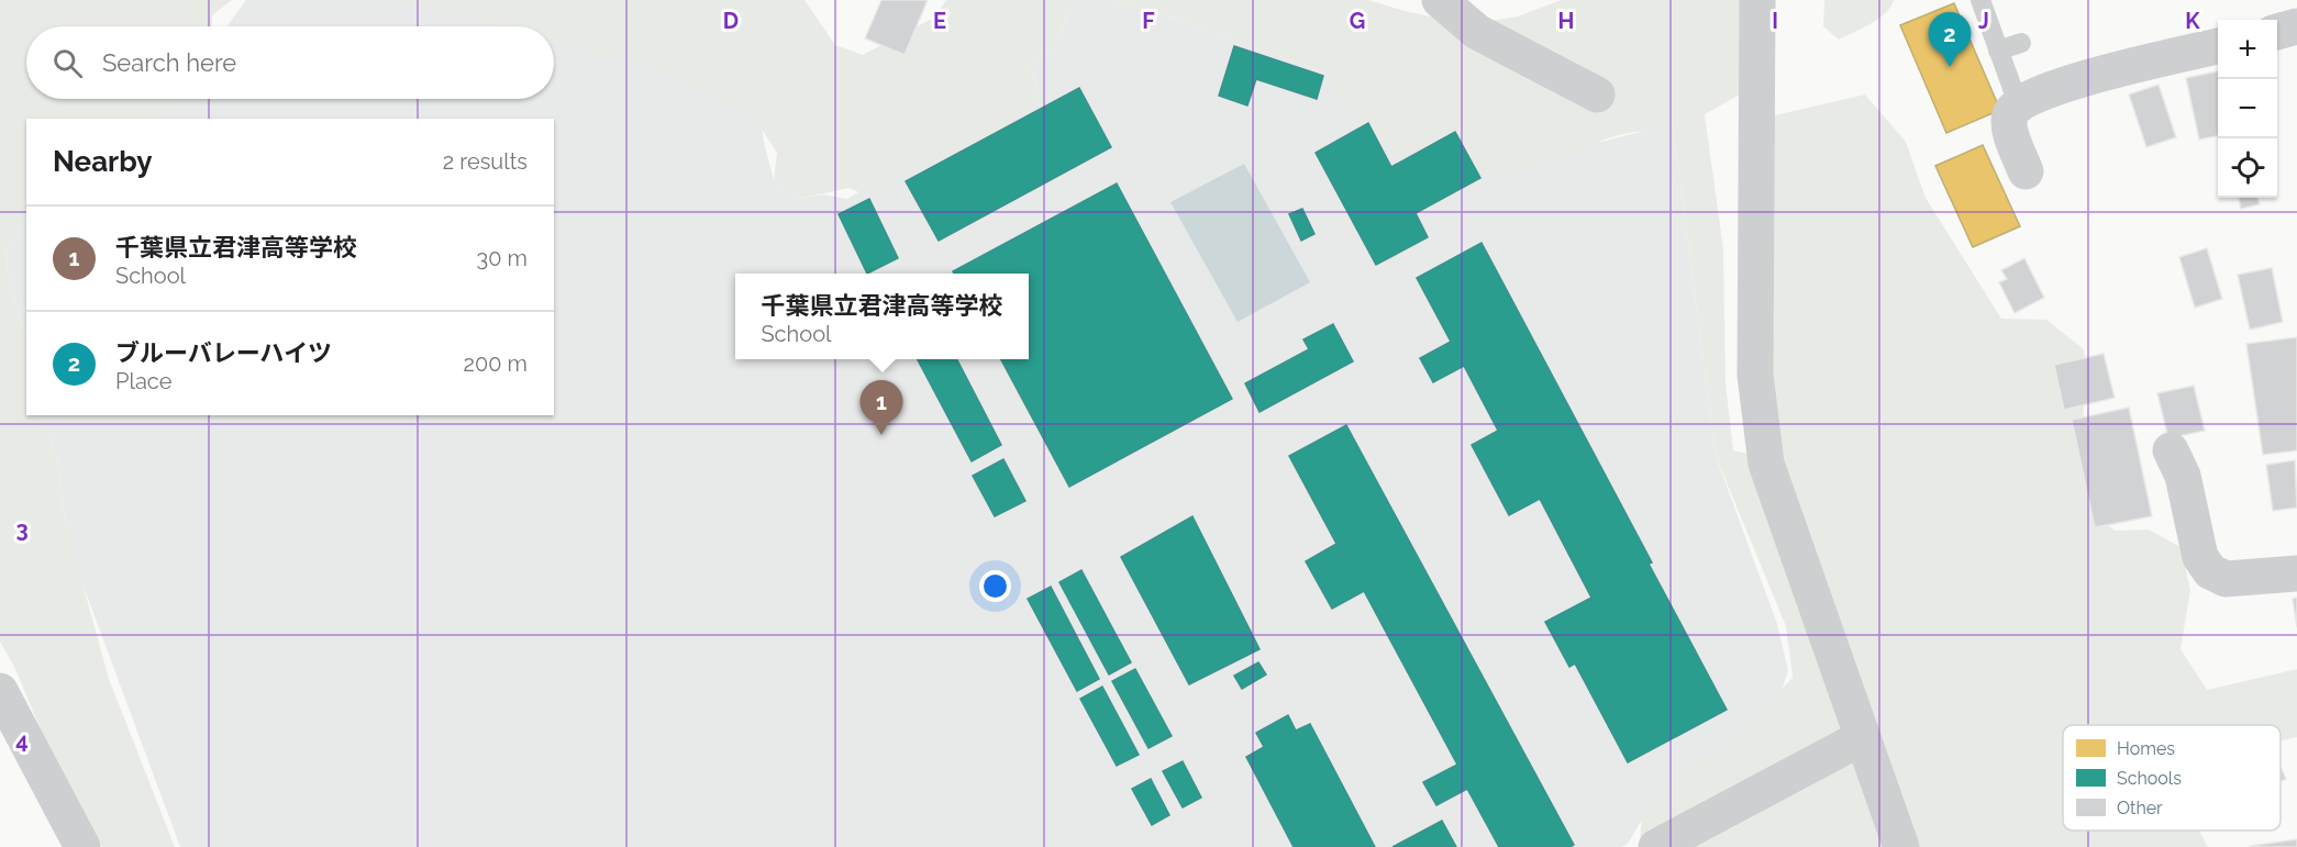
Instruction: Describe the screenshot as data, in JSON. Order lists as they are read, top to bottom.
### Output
{
  "legend": ["Homes", "Schools", "Other"],
  "page": {
    "pins": ["2", "1"],
    "map_buttons": ["+", "−"],
    "search": "Search here",
    "heading": ["Nearby", "2 results"],
    "list": [
      {
        "mark": "1",
        "name": "千葉県立君津高等学校",
        "note": "School",
        "value": "30 m"
      },
      {
        "mark": "2",
        "name": "ブルーバレーハイツ",
        "note": "Place",
        "value": "200 m"
      }
    ],
    "popup": ["千葉県立君津高等学校", "School"]
  },
  "grid": {
    "columns": [
      "D",
      "E",
      "F",
      "G",
      "H",
      "I",
      "J",
      "K"
    ],
    "rows": ["3", "4"]
  }
}
